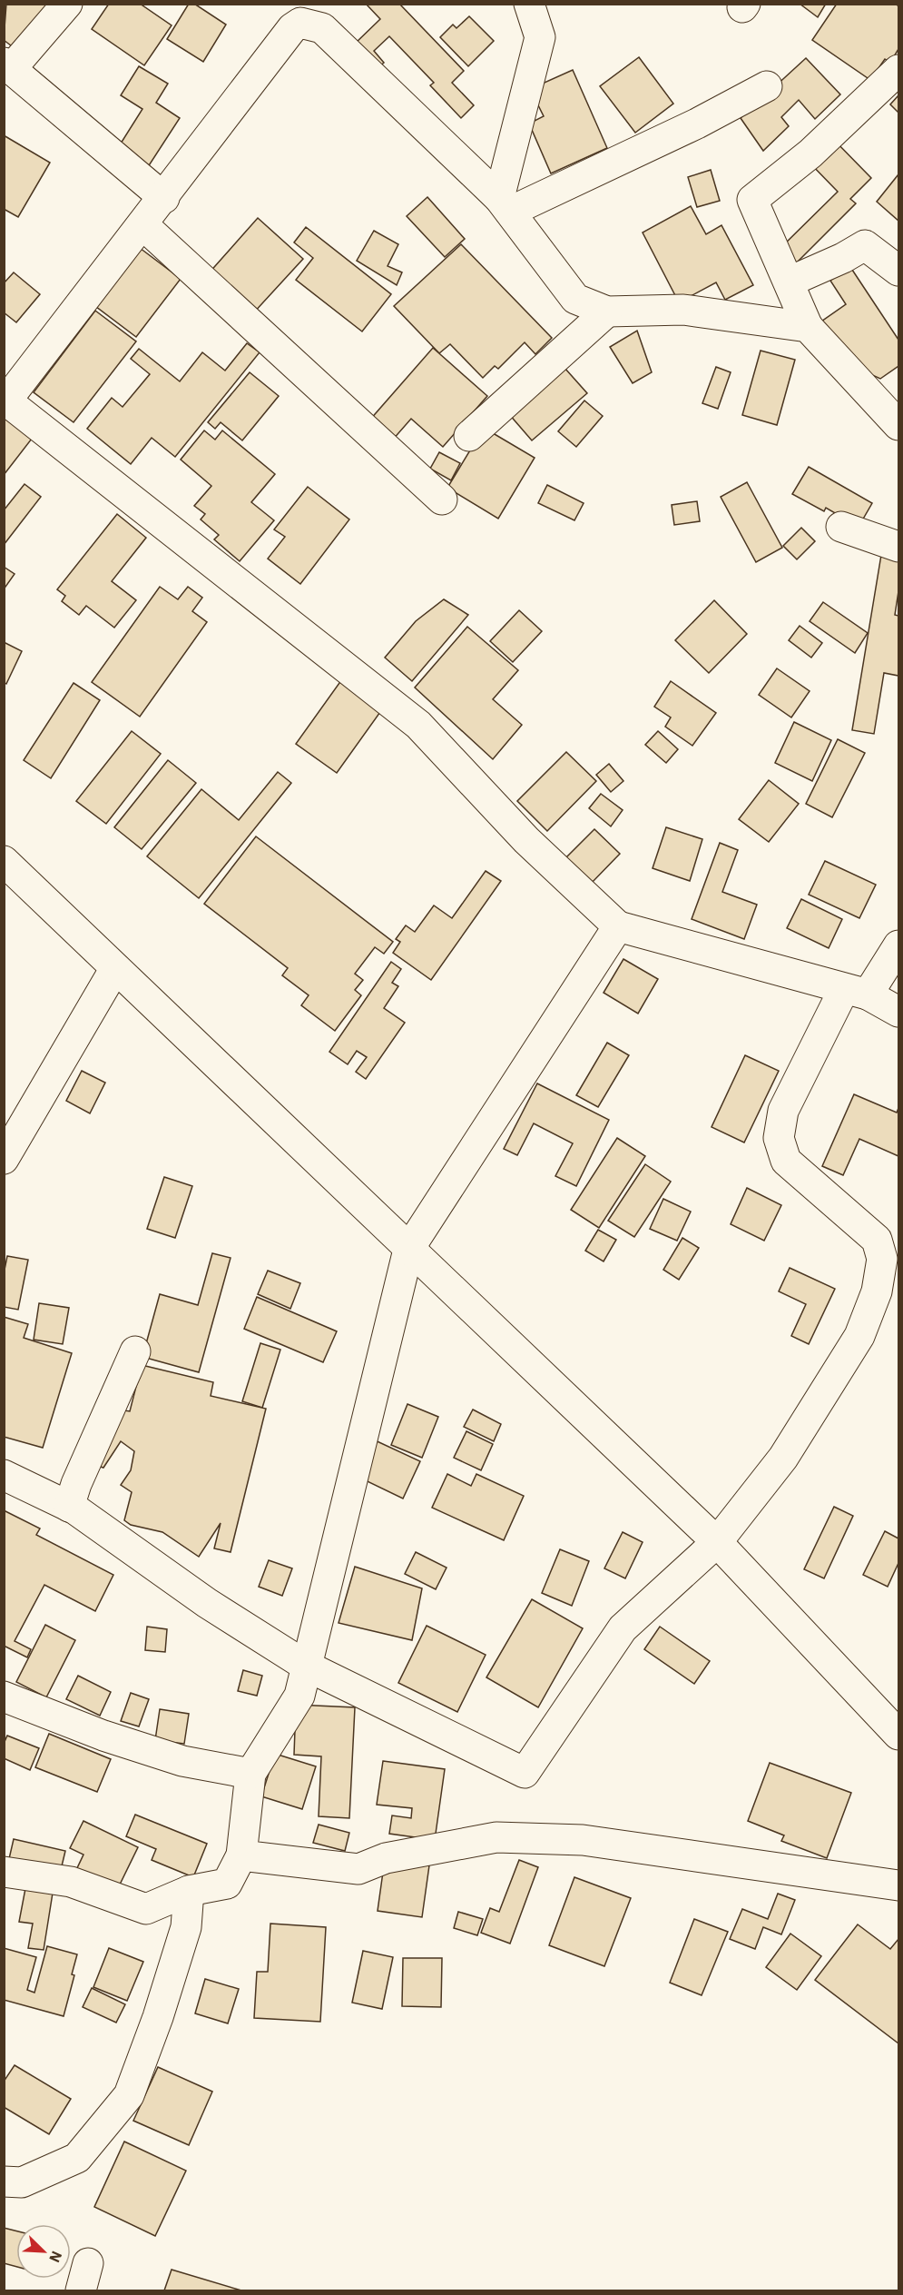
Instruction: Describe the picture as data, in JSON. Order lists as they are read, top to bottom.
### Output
{
  "north": "bottom right"
}
